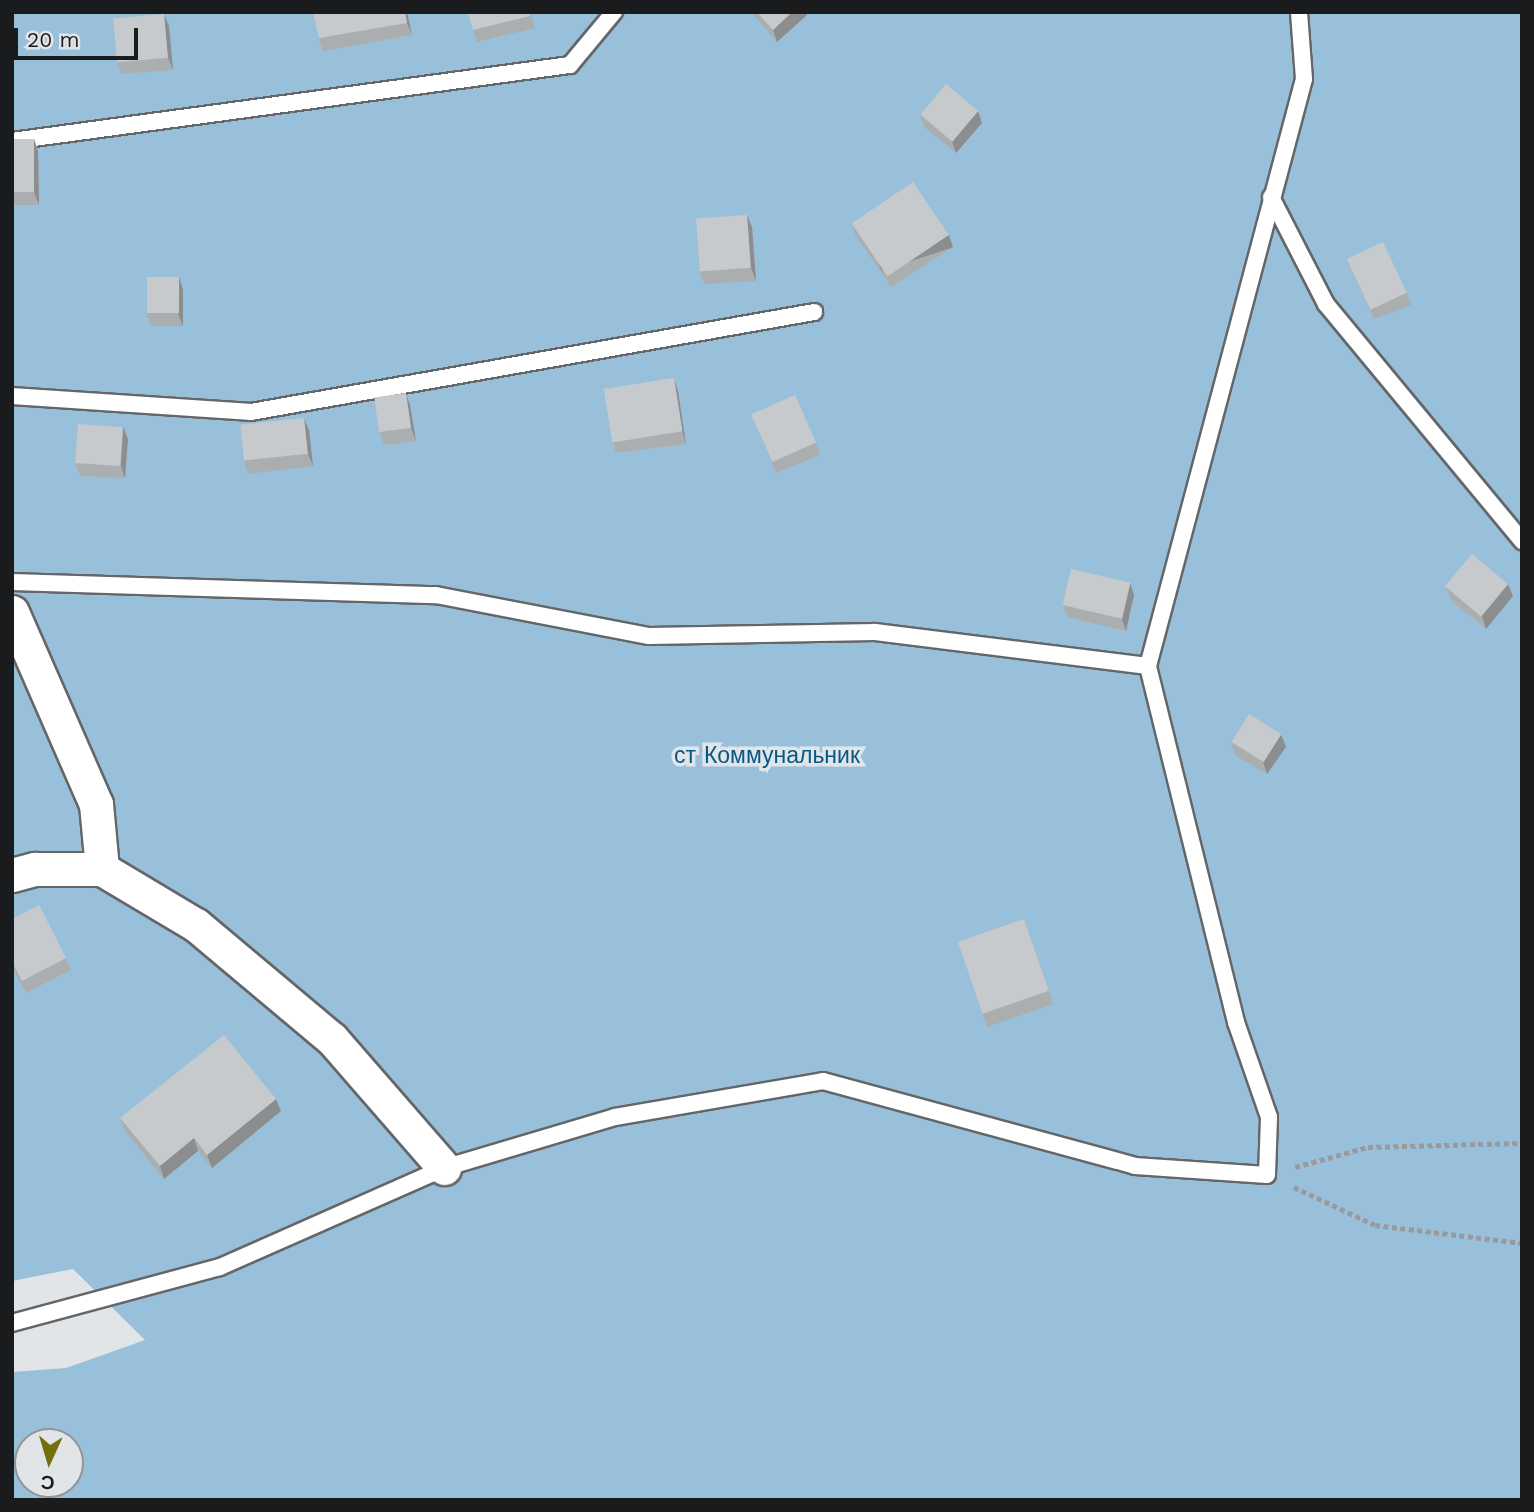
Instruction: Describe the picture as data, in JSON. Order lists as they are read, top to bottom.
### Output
{
  "parks": ["ст Коммунальник"],
  "scale_bar": "20 m",
  "north": "bottom"
}
